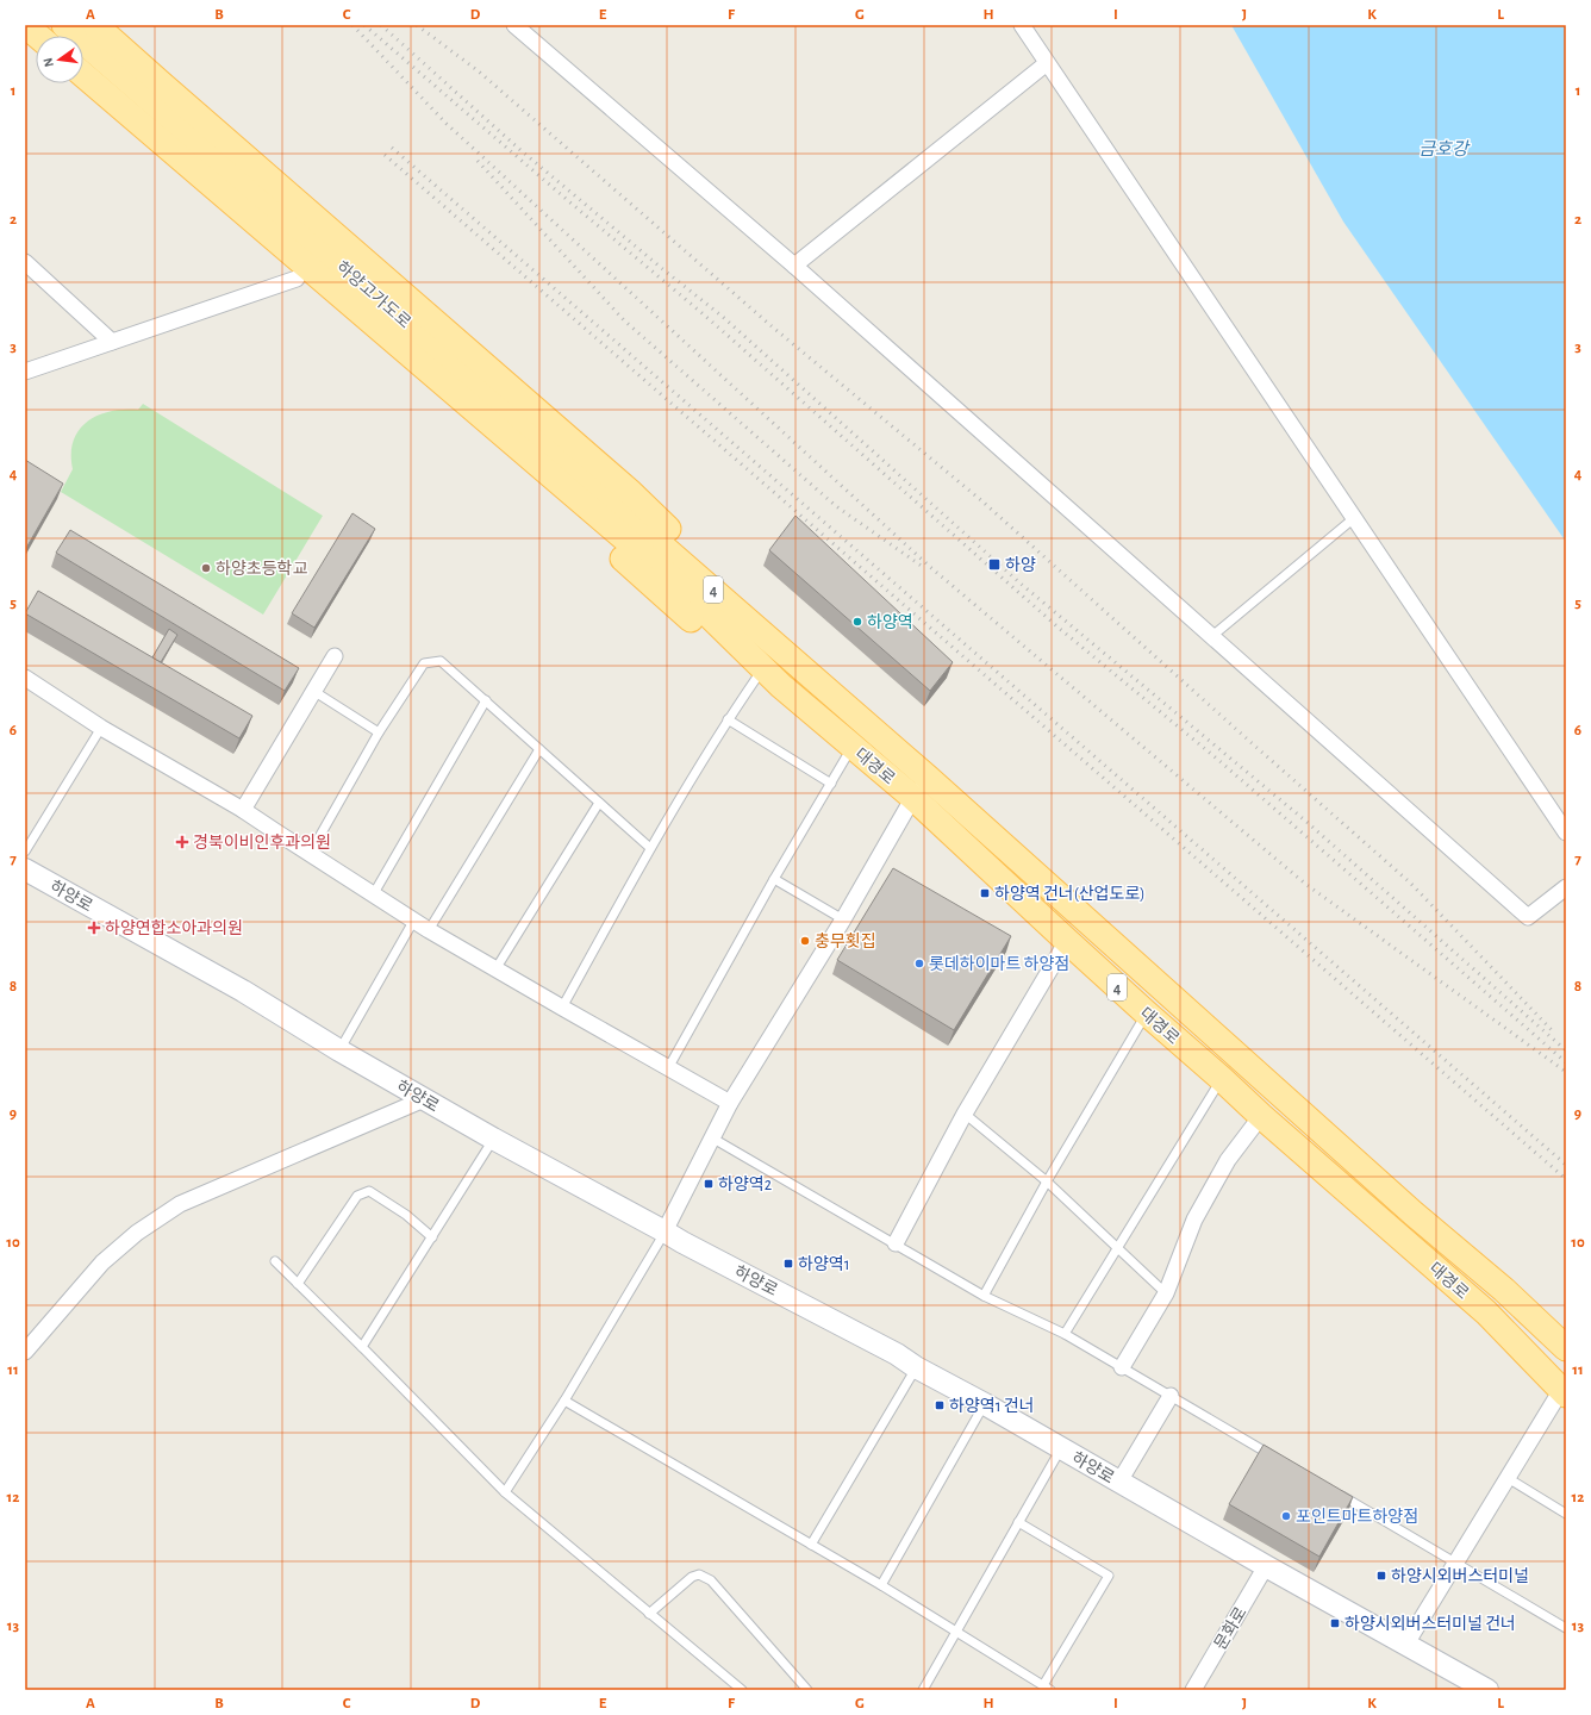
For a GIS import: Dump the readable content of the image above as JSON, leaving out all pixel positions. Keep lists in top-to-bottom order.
{
  "streets": {
    "main road": ["하양고가도로", "4", "대경로"],
    "street": ["하양로", "문화로"]
  },
  "crossings": [
    ["하양고가도로", "대경로"],
    ["하양로", "문화로"]
  ],
  "water": ["금호강"],
  "places": {
    "transit": [
      "하양",
      "하양역 건너(산업도로)",
      "하양역2",
      "하양역1",
      "하양역1 건너",
      "하양시외버스터미널",
      "하양시외버스터미널 건너"
    ],
    "other": [
      "하양초등학교",
      "하양역",
      "충무횟집",
      "롯데하이마트 하양점",
      "포인트마트하양점"
    ],
    "health": ["경북이비인후과의원", "하양연합소아과의원"]
  },
  "north": "left",
  "grid": {
    "columns": [
      "A",
      "B",
      "C",
      "D",
      "E",
      "F",
      "G",
      "H",
      "I",
      "J",
      "K",
      "L"
    ],
    "rows": [
      "1",
      "2",
      "3",
      "4",
      "5",
      "6",
      "7",
      "8",
      "9",
      "10",
      "11",
      "12",
      "13"
    ]
  }
}
